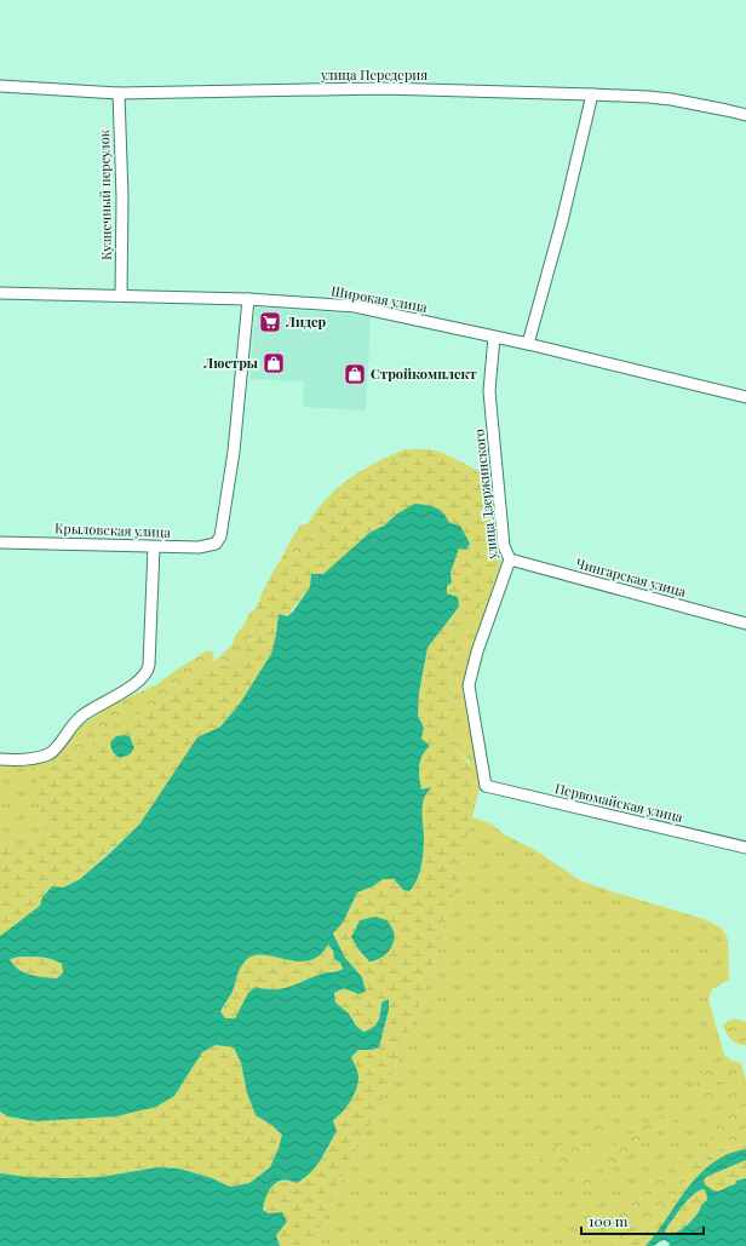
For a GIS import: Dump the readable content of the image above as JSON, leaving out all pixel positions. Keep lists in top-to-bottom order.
{
  "streets": {
    "street": [
      "улица Передерия",
      "Кузнечный переулок",
      "Широкая улица",
      "улица Дзержинского",
      "Крыловская улица",
      "Чингарская улица",
      "Первомайская улица"
    ]
  },
  "crossings": [
    ["улица Передерия", "Кузнечный переулок"],
    ["Кузнечный переулок", "Широкая улица"],
    ["Широкая улица", "улица Дзержинского"],
    ["Широкая улица", "Крыловская улица"],
    ["улица Дзержинского", "Чингарская улица"],
    ["улица Дзержинского", "Первомайская улица"]
  ],
  "places": {
    "supermarket": ["Лидер"],
    "shop": ["Люстры", "Стройкомплект"]
  },
  "scale_bar": "100 m"
}
